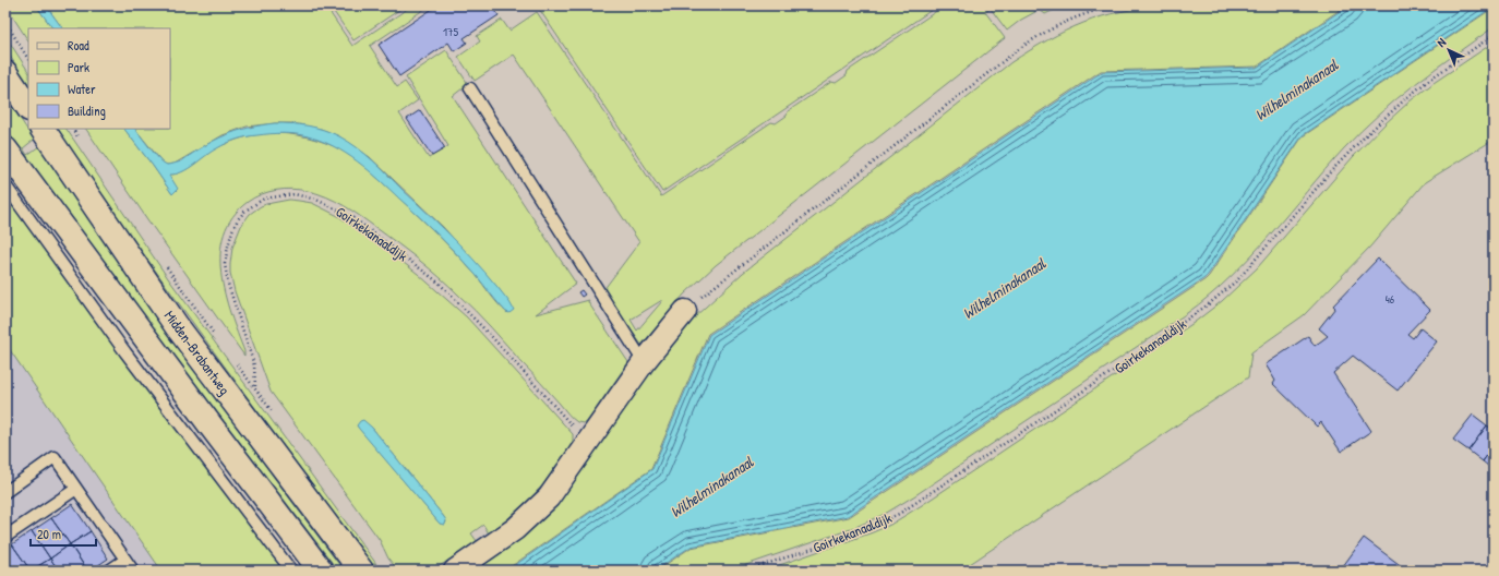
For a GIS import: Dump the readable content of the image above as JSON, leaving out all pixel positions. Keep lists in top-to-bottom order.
{
  "streets": {
    "main road": ["Midden-Brabantweg"],
    "path": ["Goirkekanaaldijk"]
  },
  "crossings": [
    ["Goirkekanaaldijk", "Midden-Brabantweg"]
  ],
  "water": ["Wilhelminakanaal"],
  "house_numbers": ["175", "46"],
  "legend": [
    "Road",
    "Park",
    "Water",
    "Building"
  ],
  "scale_bar": "20 m",
  "north": "top left"
}
